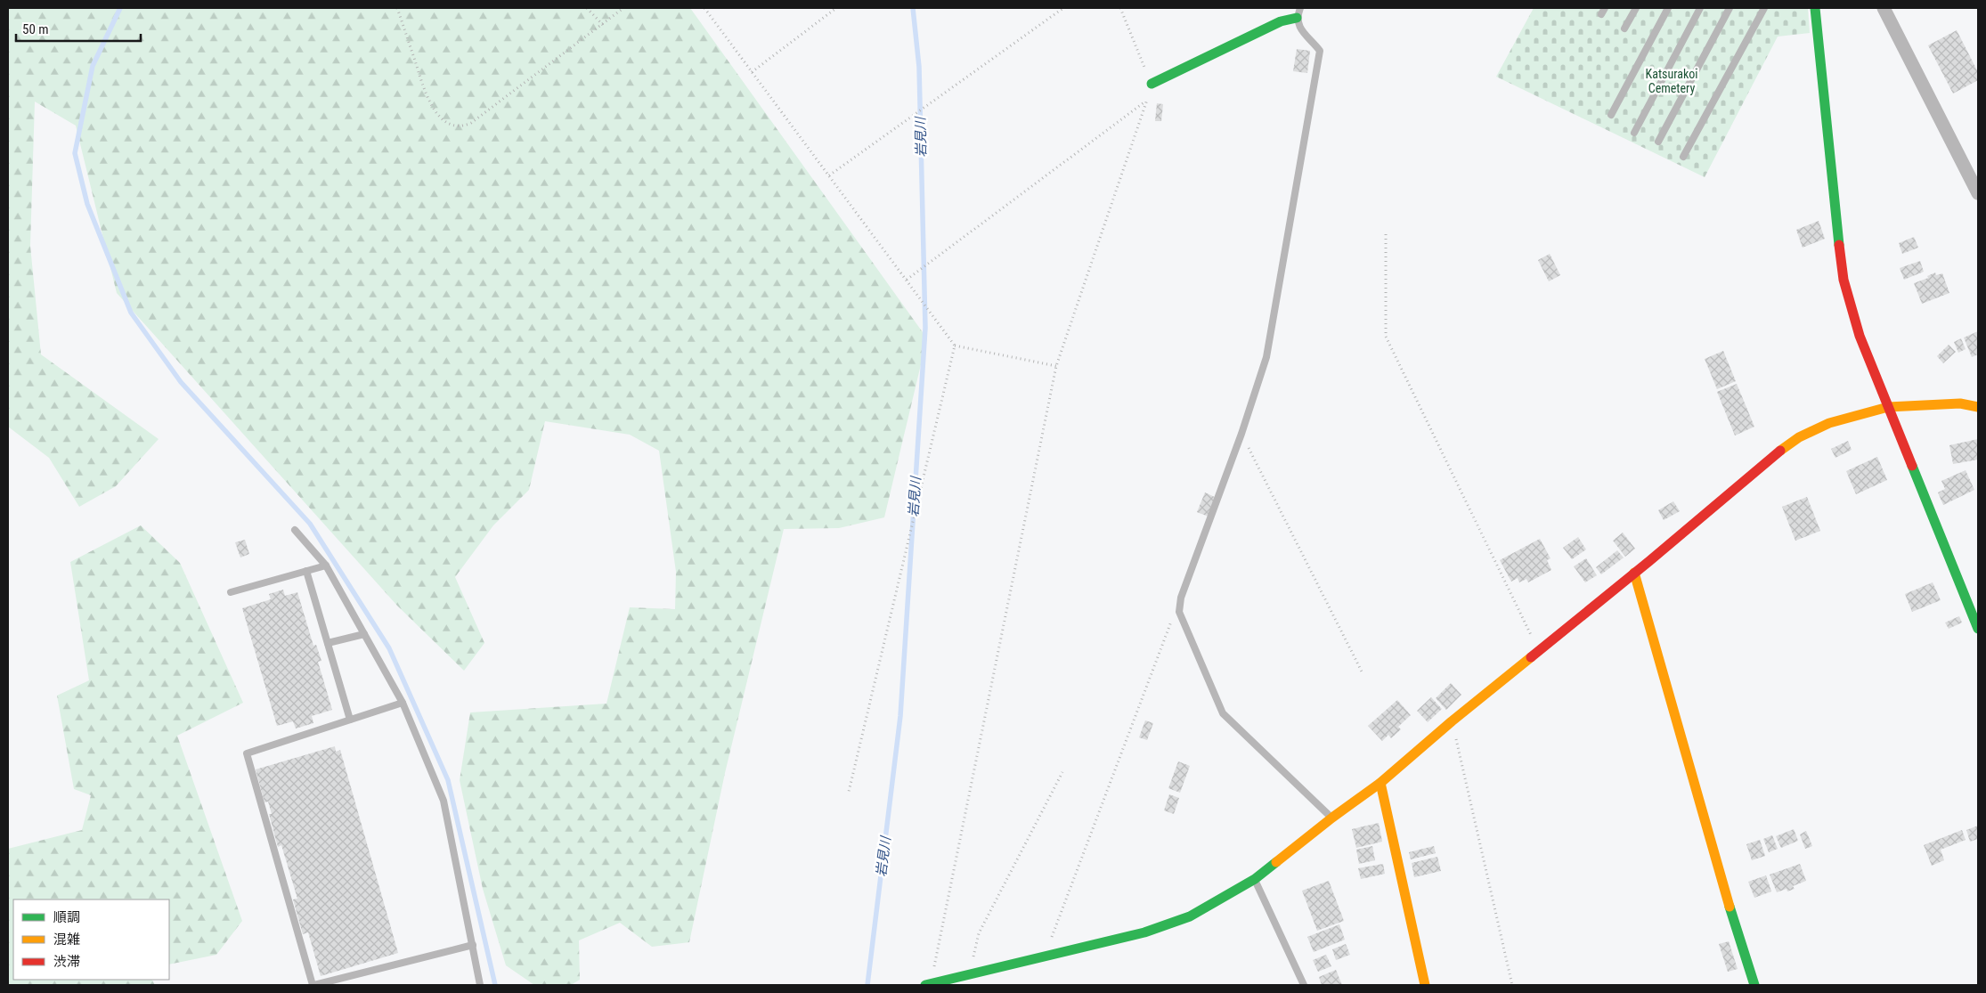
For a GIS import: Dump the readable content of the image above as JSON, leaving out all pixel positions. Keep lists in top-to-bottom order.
{
  "water": ["岩見川"],
  "parks": ["Katsurakoi Cemetery"],
  "legend": ["順調", "混雑", "渋滞"],
  "scale_bar": "50 m"
}
